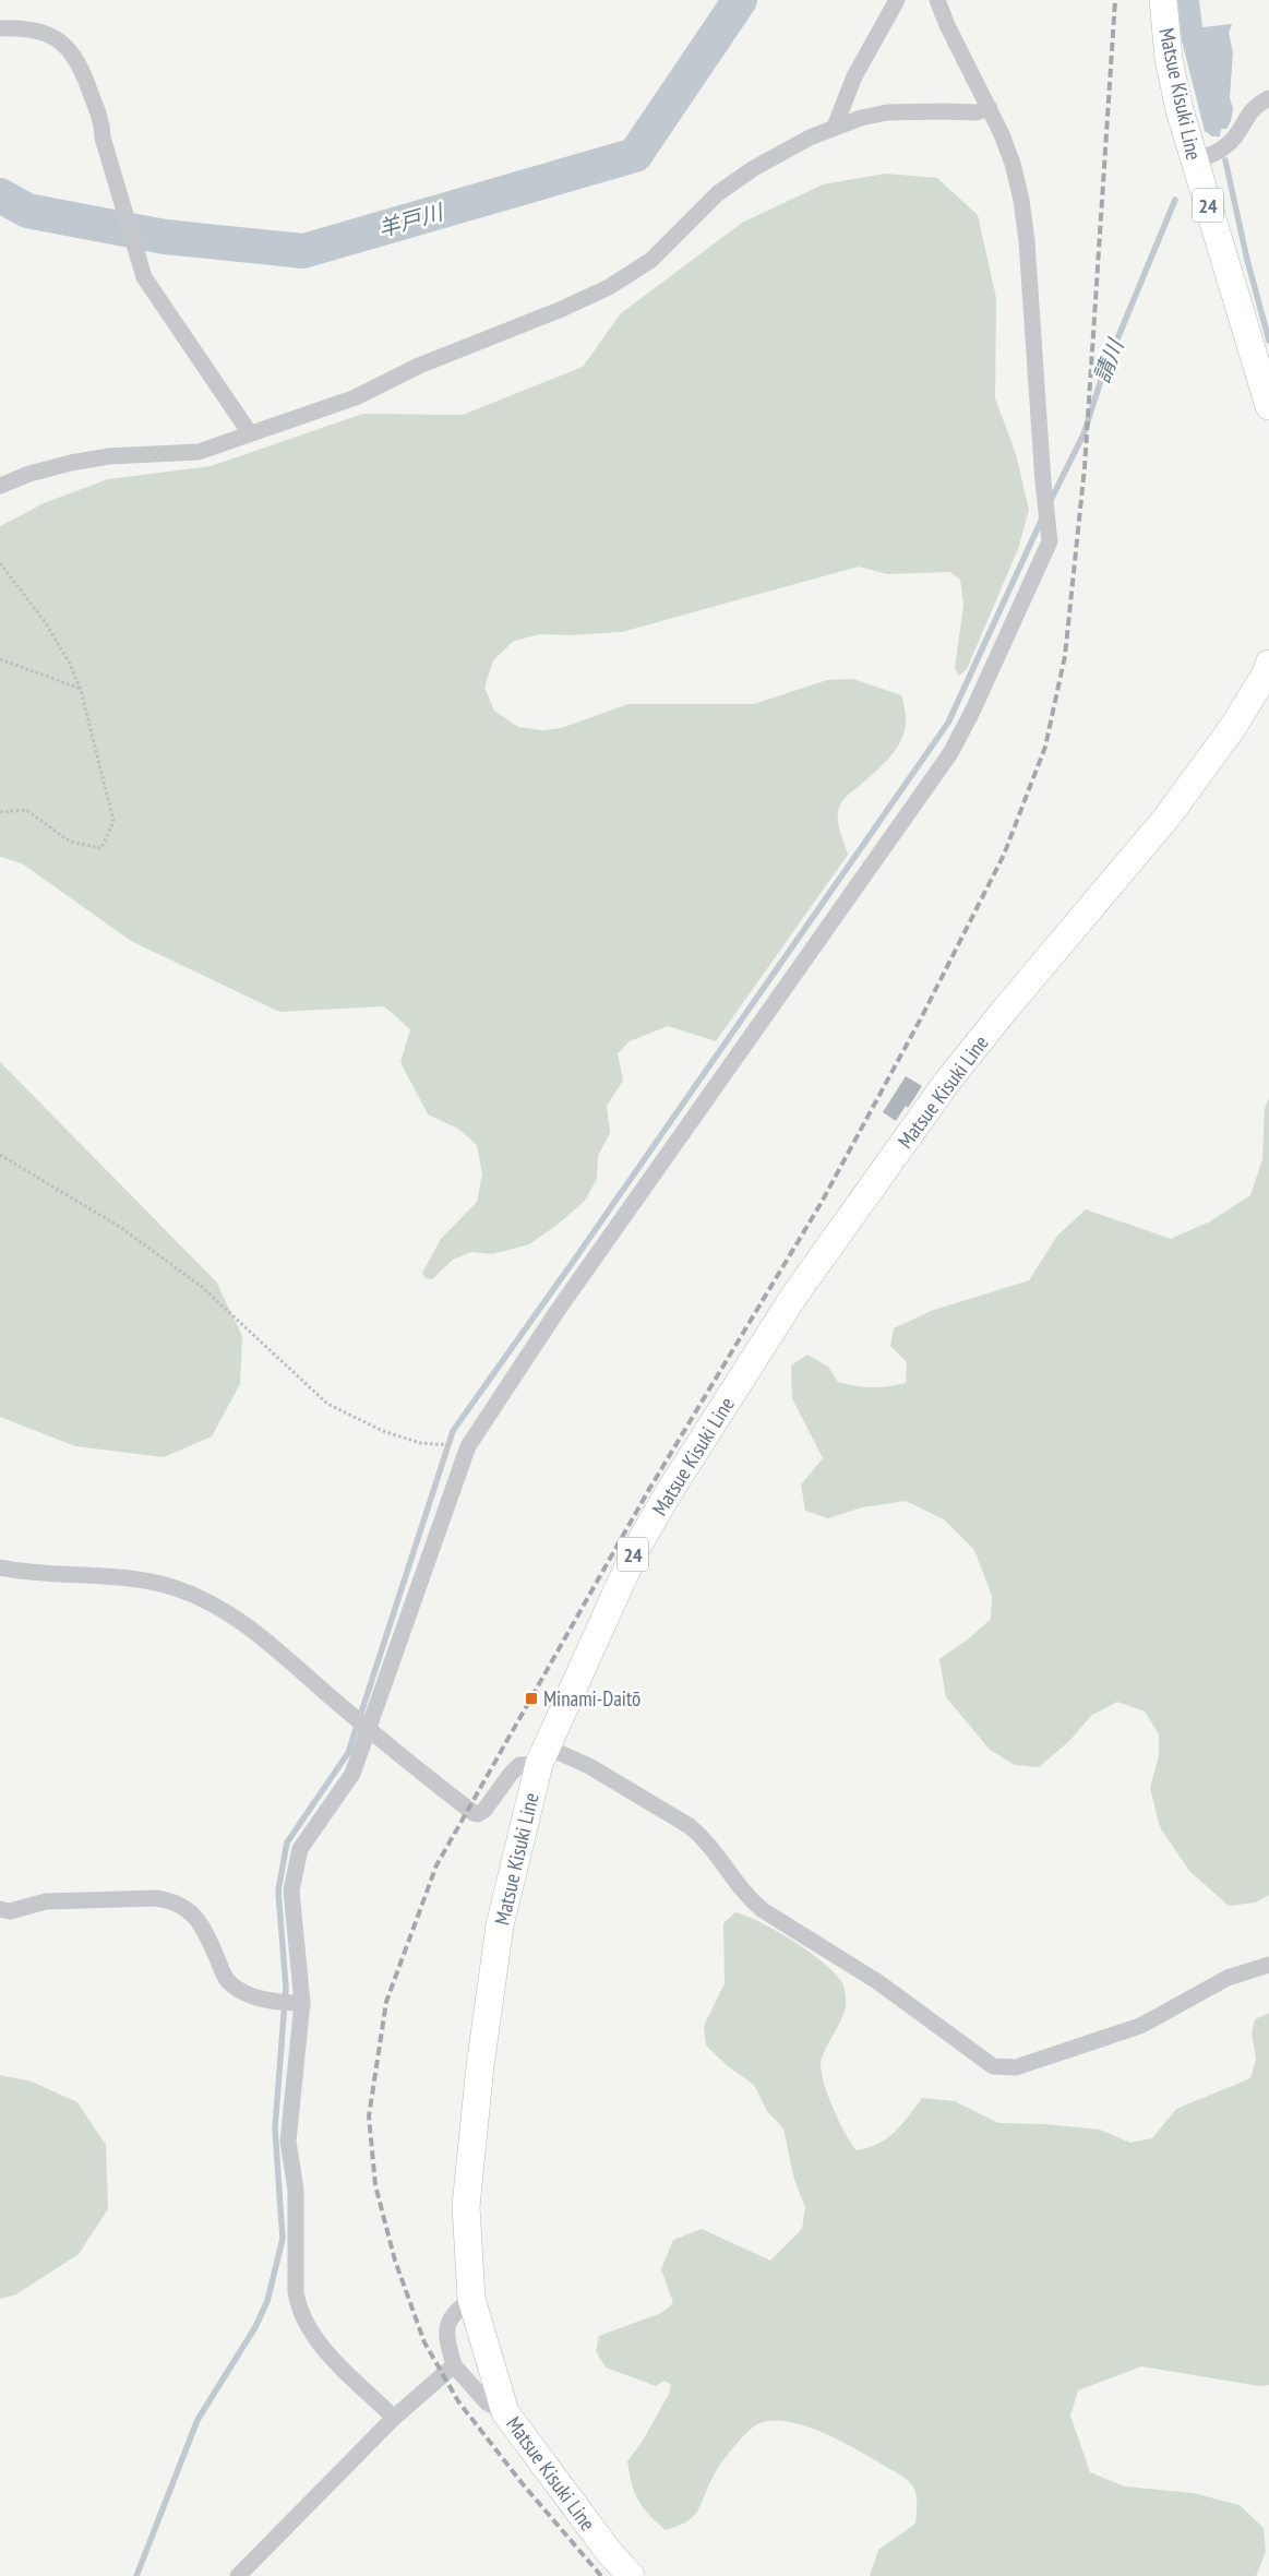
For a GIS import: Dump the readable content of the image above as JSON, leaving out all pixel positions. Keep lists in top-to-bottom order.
{
  "streets": {
    "main road": ["Matsue Kisuki Line", "24"]
  },
  "water": ["羊戸川", "請川"],
  "places": {
    "transit": ["Minami-Daitō"]
  }
}
